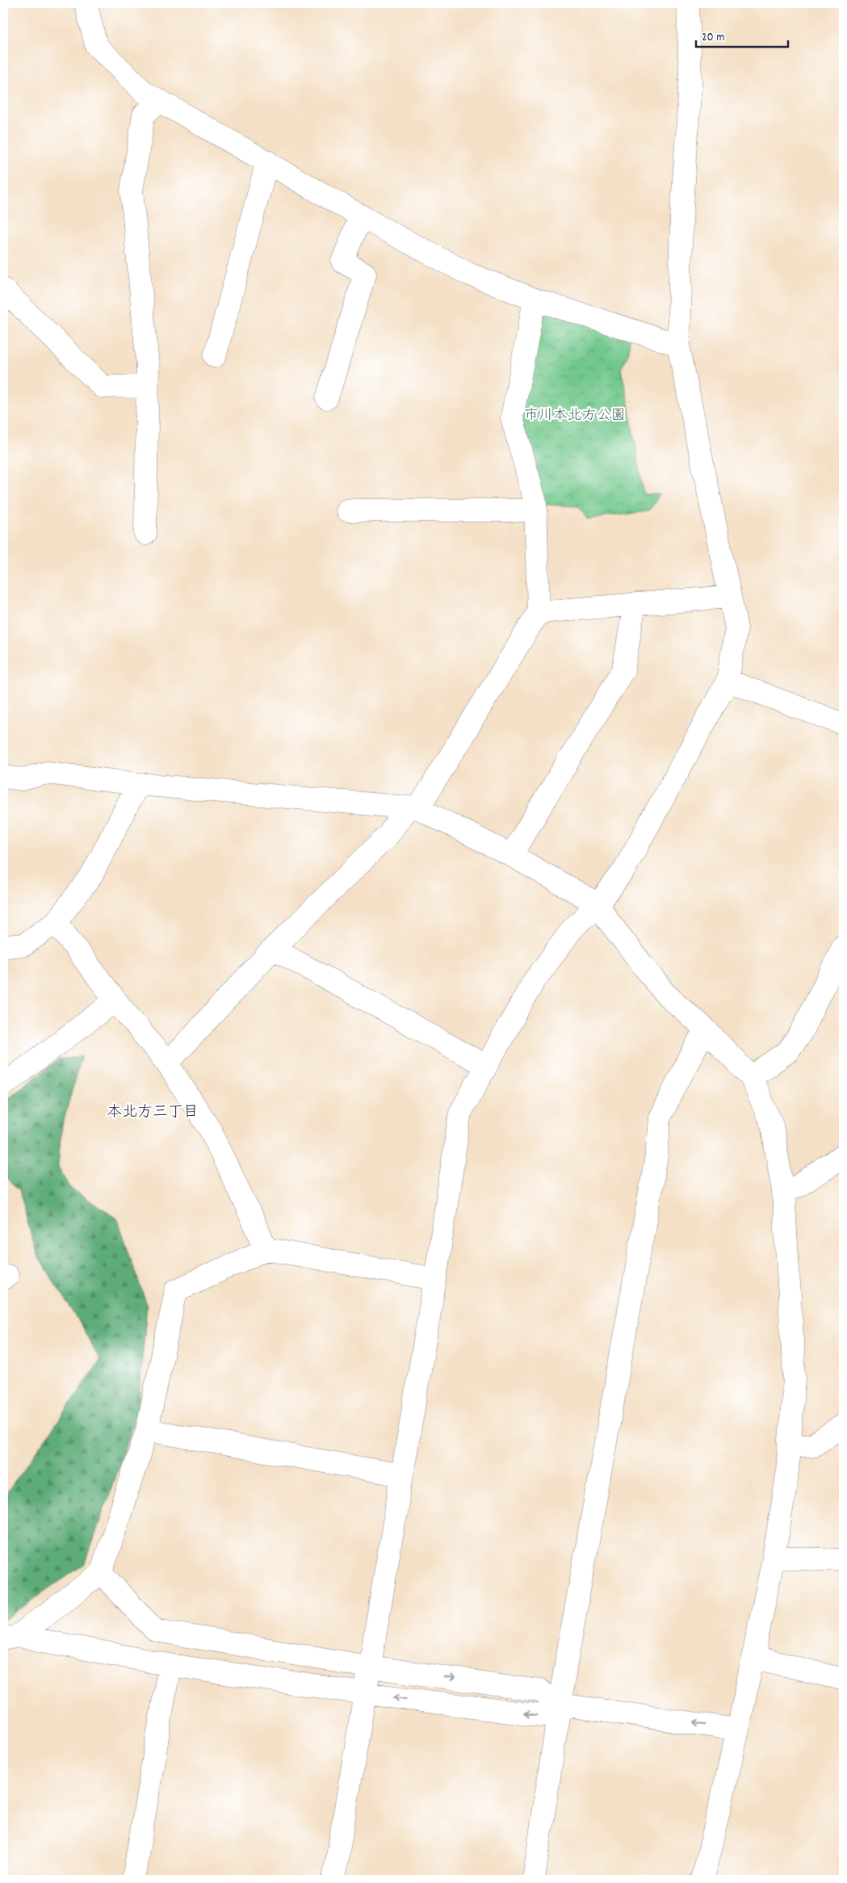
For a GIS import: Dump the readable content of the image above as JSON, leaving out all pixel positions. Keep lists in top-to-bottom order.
{
  "districts": ["本北方三丁目"],
  "parks": ["市川本北方公園"],
  "scale_bar": "20 m"
}
